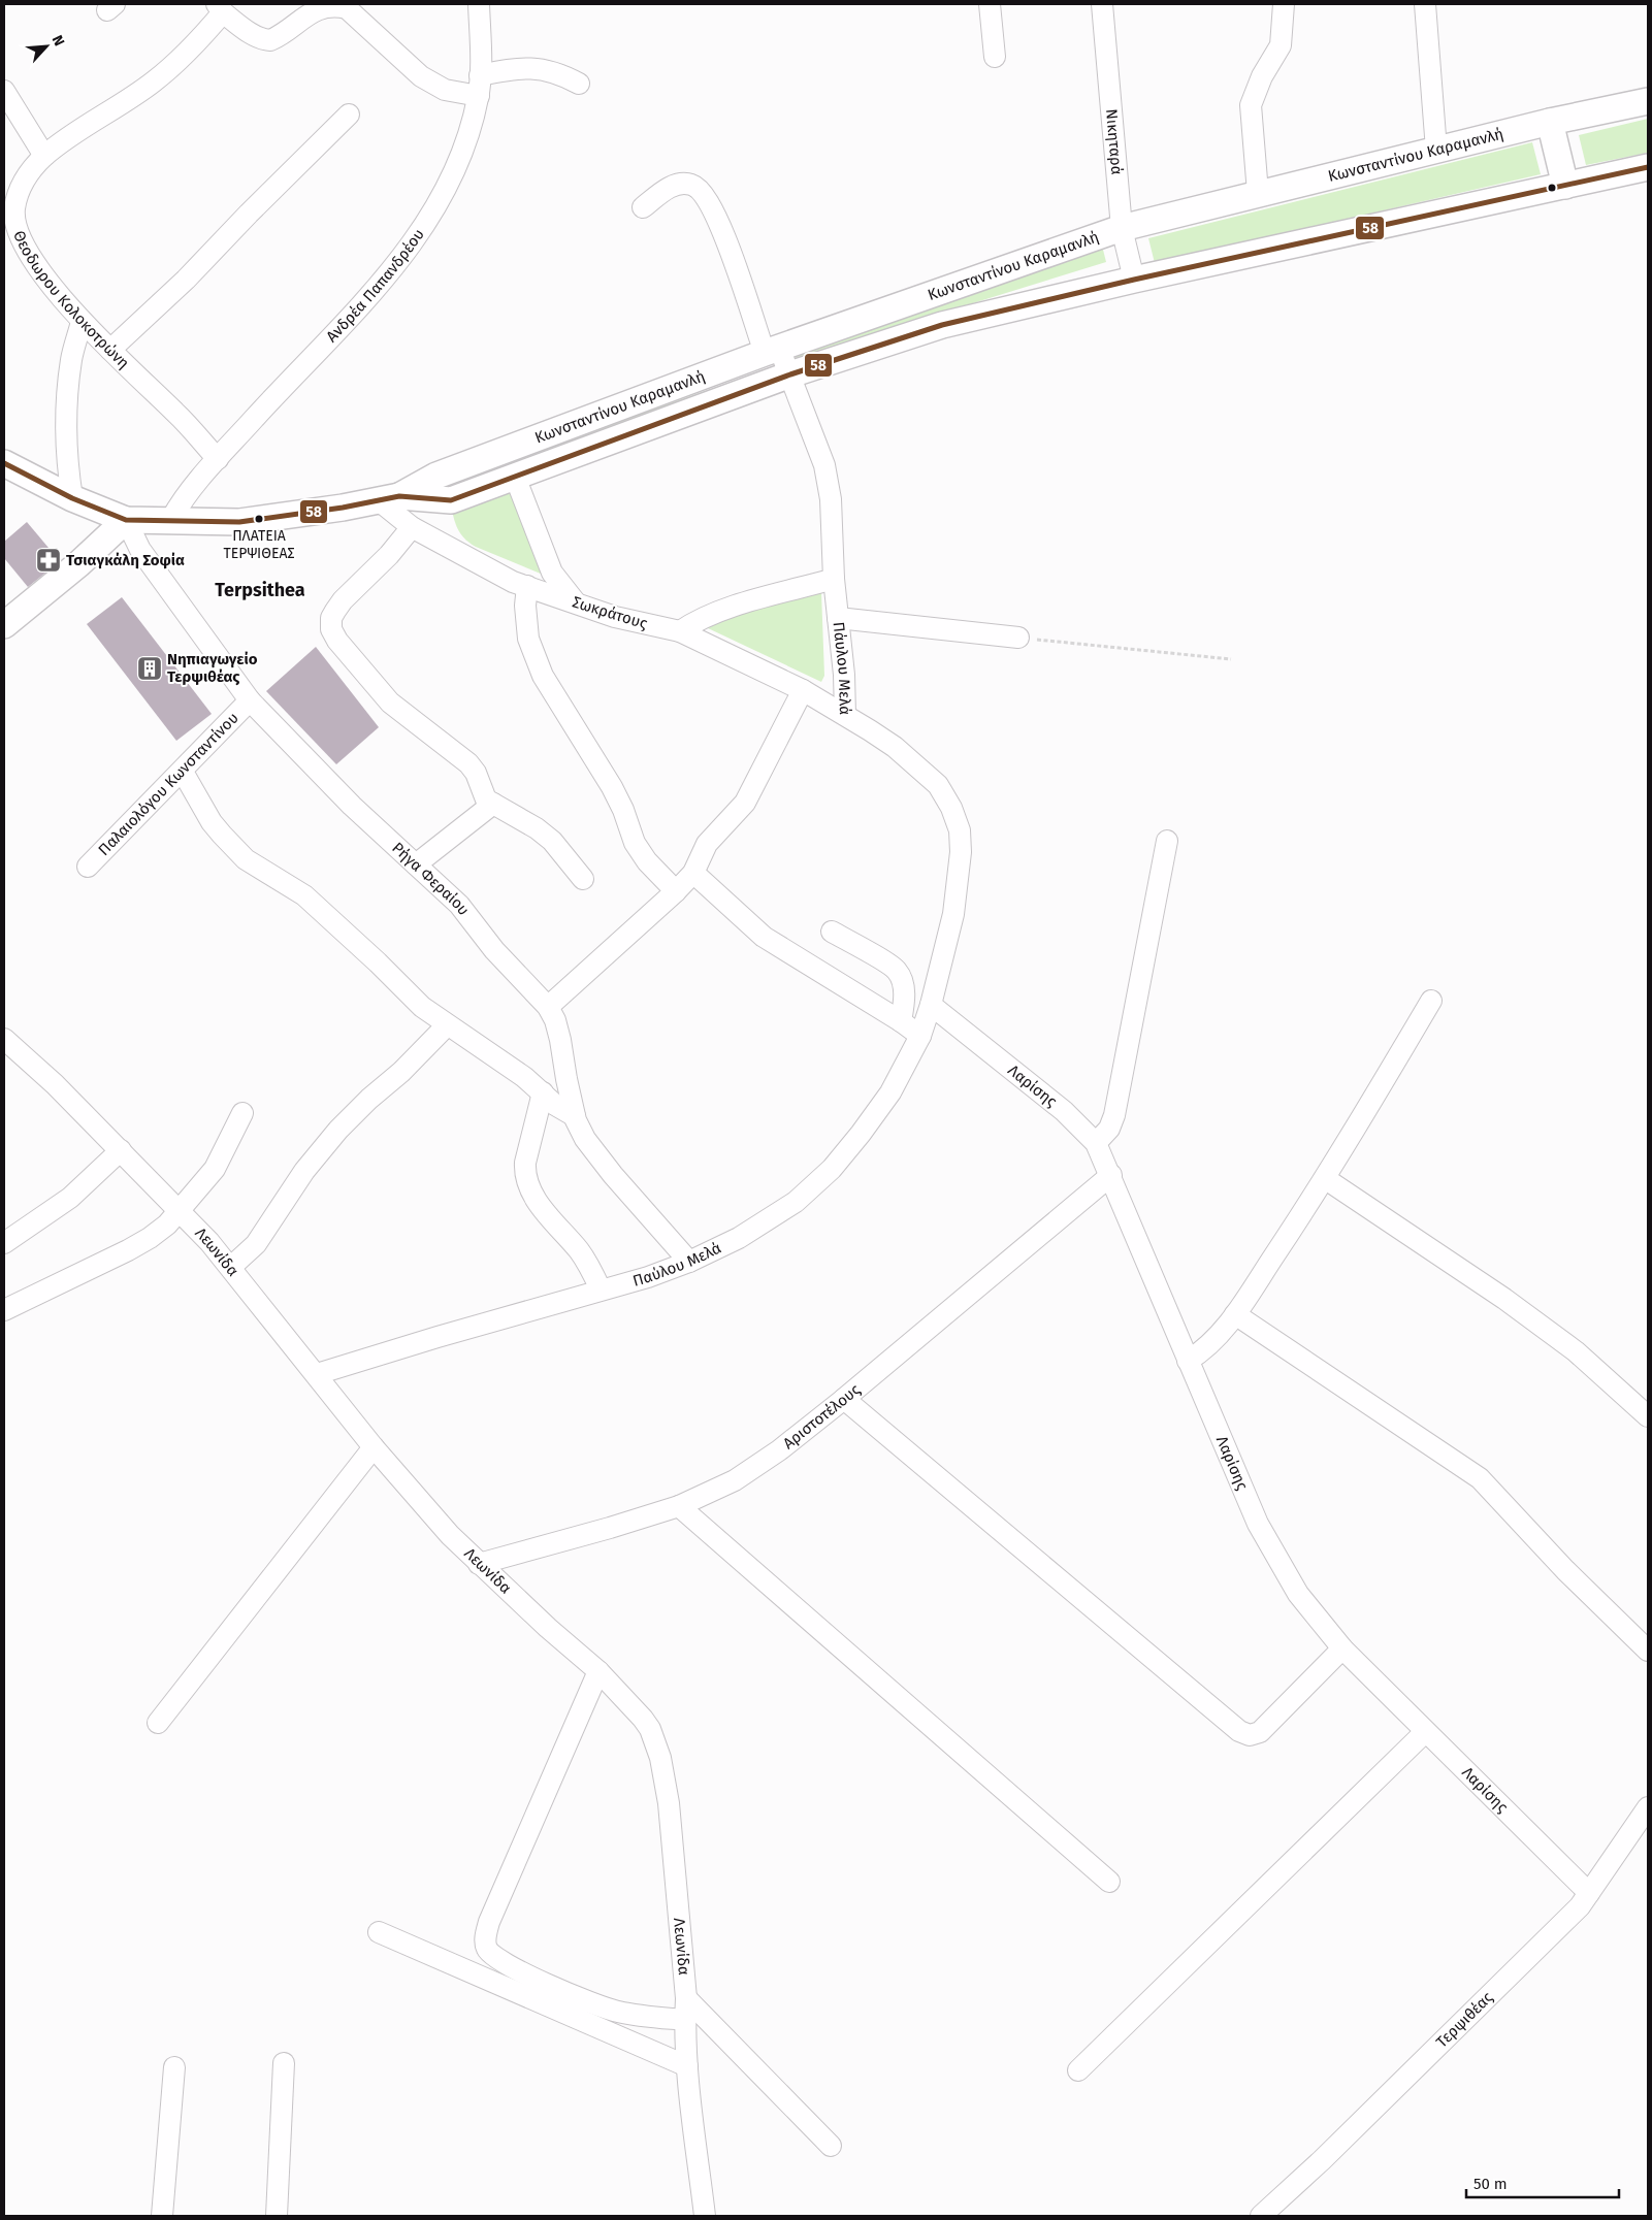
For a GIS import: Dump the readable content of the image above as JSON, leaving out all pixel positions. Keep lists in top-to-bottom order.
{
  "streets": {
    "street": [
      "Νικηταρά",
      "Κωνσταντίνου Καραμανλή",
      "Ανδρέα Παπανδρέου",
      "Θεοδωρου Κολοκοτρώνη",
      "Σωκράτους",
      "Πάυλου Μελά",
      "Παλαιολόγου Κωνσταντίνου",
      "Ρήγα Φεραίου",
      "Λαρίσης",
      "Λεωνίδα",
      "Παύλου Μελά",
      "Αριστοτέλους",
      "Τερψιθέας"
    ]
  },
  "crossings": [
    ["Νικηταρά", "Κωνσταντίνου Καραμανλή"],
    ["Κωνσταντίνου Καραμανλή", "Ανδρέα Παπανδρέου"],
    ["Κωνσταντίνου Καραμανλή", "Σωκράτους"],
    ["Κωνσταντίνου Καραμανλή", "Πάυλου Μελά"],
    ["Κωνσταντίνου Καραμανλή", "Ρήγα Φεραίου"],
    ["Ανδρέα Παπανδρέου", "Θεοδωρου Κολοκοτρώνη"],
    ["Σωκράτους", "Πάυλου Μελά"],
    ["Πάυλου Μελά", "Λαρίσης"],
    ["Πάυλου Μελά", "Παύλου Μελά"],
    ["Παλαιολόγου Κωνσταντίνου", "Ρήγα Φεραίου"],
    ["Ρήγα Φεραίου", "Παύλου Μελά"],
    ["Λαρίσης", "Παύλου Μελά"],
    ["Λαρίσης", "Αριστοτέλους"],
    ["Λαρίσης", "Τερψιθέας"],
    ["Λεωνίδα", "Παύλου Μελά"],
    ["Λεωνίδα", "Αριστοτέλους"]
  ],
  "districts": ["Terpsithea"],
  "places": {
    "other": ["ΠΛΑΤΕΙΑ ΤΕΡΨΙΘΕΑΣ"],
    "pharmacy": ["Τσιαγκάλη Σοφία"],
    "building": ["Νηπιαγωγείο Τερψιθέας"]
  },
  "lines": ["transit line 58"],
  "scale_bar": "50 m",
  "north": "top right"
}
